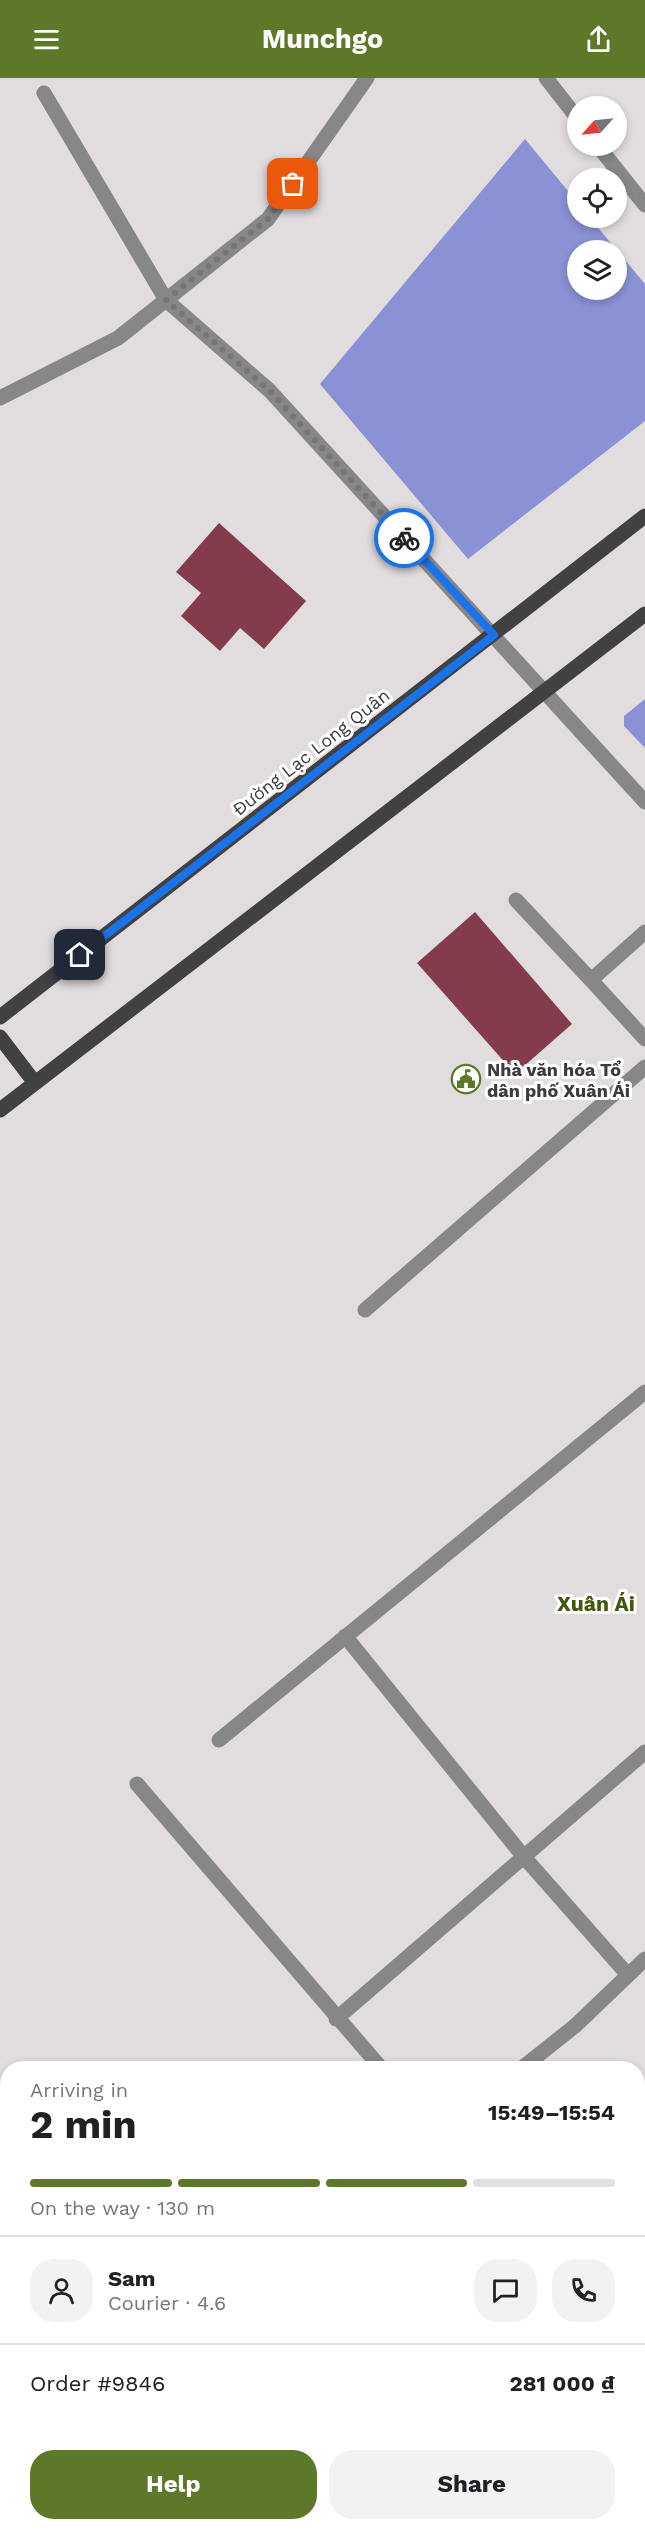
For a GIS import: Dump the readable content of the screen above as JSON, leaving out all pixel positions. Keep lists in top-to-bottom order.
{
  "streets": {
    "main road": ["Đường Lạc Long Quân"]
  },
  "districts": ["Xuân Ái"],
  "places": {
    "public building": ["Nhà văn hóa Tổ dân phố Xuân Ái"]
  },
  "north": "bottom left",
  "page": {
    "header": "Munchgo",
    "heading": ["2 min", "Arriving in", "15:49–15:54"],
    "panel": [
      "Sam",
      "Courier · 4.6",
      "Order #9846",
      "281 000 ₫"
    ],
    "bar": "On the way · 130 m",
    "buttons": ["Help", "Share"]
  }
}
